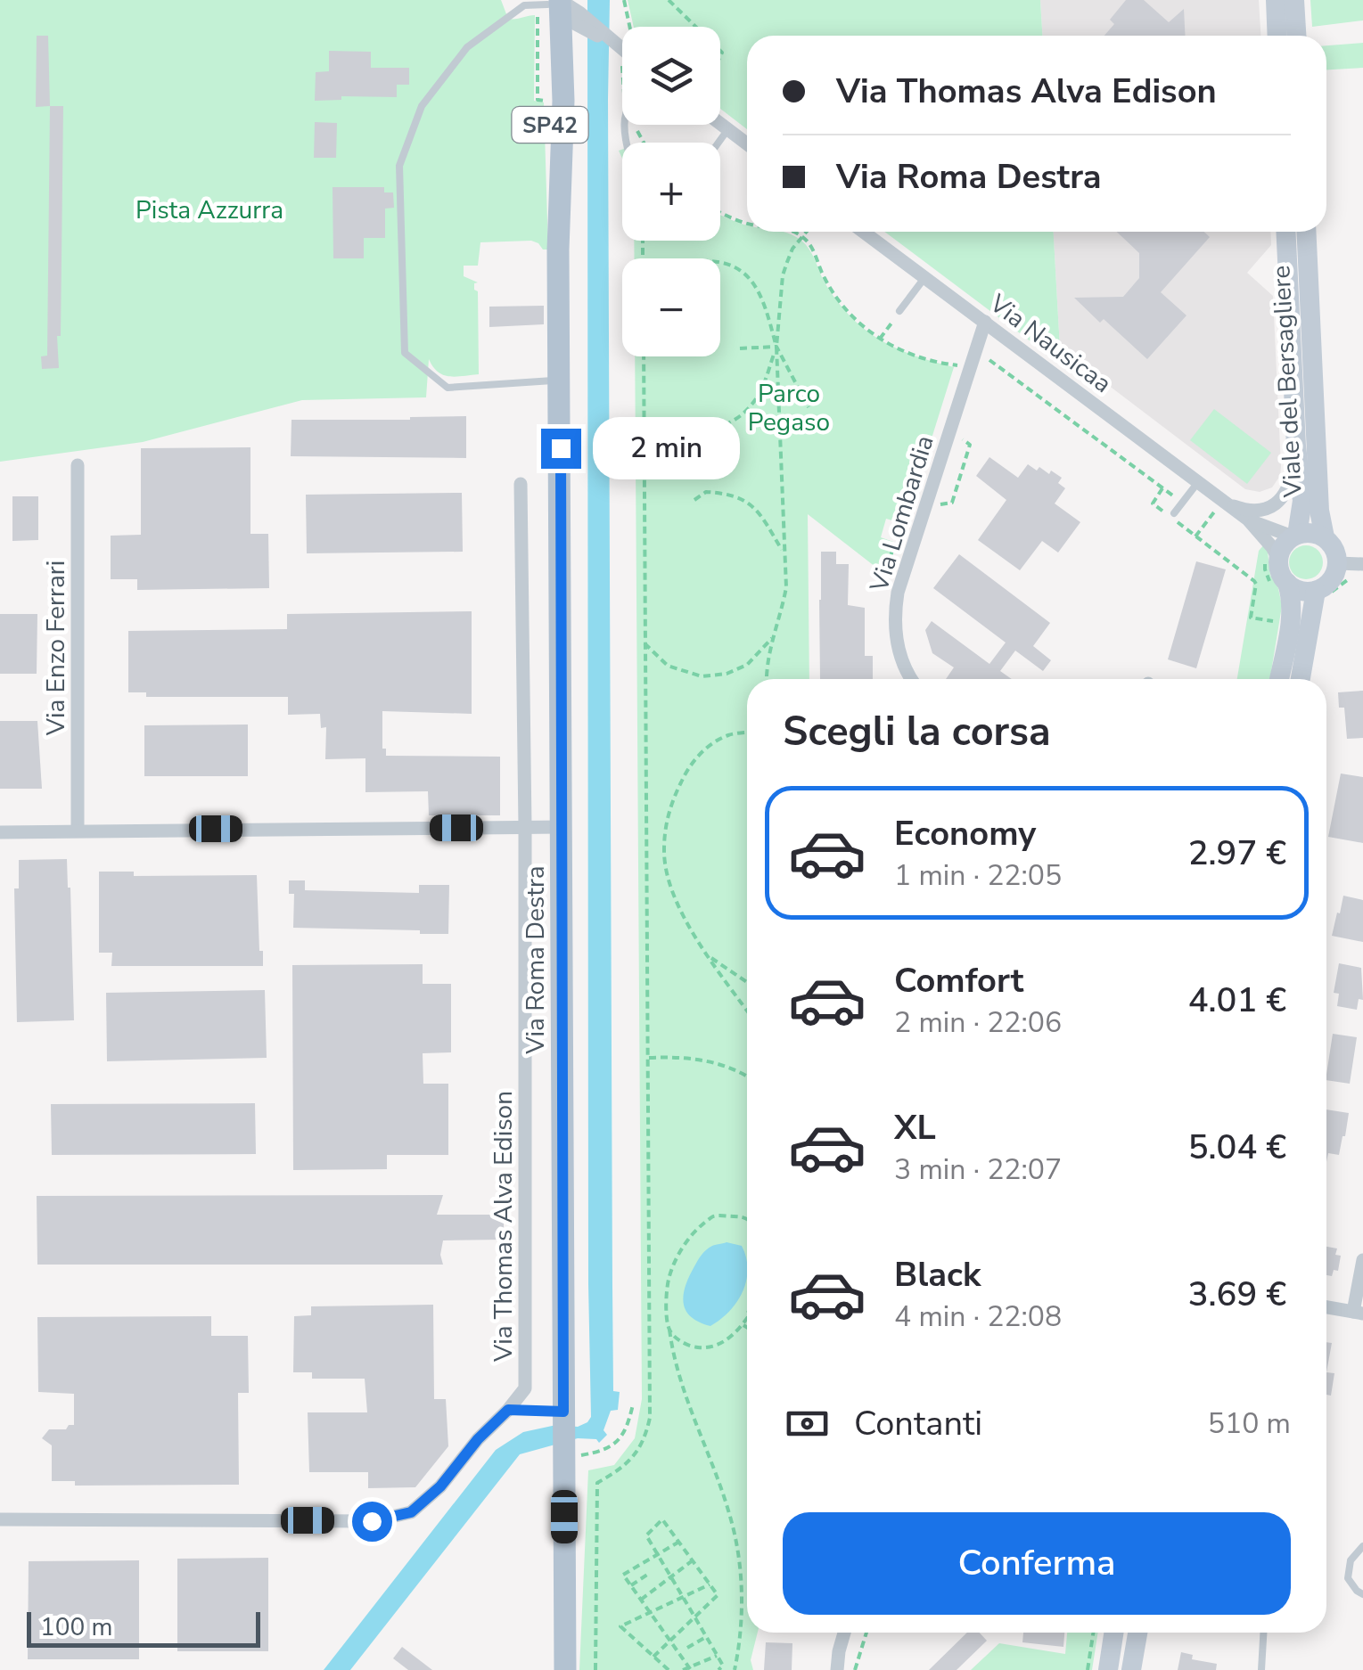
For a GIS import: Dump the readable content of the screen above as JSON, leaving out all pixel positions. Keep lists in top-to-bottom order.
{
  "streets": {
    "main road": ["SP42", "Via Roma Destra"],
    "street": [
      "Via Nausicaa",
      "Viale del Bersagliere",
      "Via Lombardia",
      "Via Enzo Ferrari",
      "Via Thomas Alva Edison"
    ]
  },
  "crossings": [
    ["Via Nausicaa", "Viale del Bersagliere"],
    ["Via Nausicaa", "Via Lombardia"]
  ],
  "parks": ["Pista Azzurra", "Parco Pegaso"],
  "scale_bar": "100 m",
  "page": {
    "map_buttons": ["+", "−"],
    "banner": ["Via Thomas Alva Edison", "Via Roma Destra"],
    "bubble": "2 min",
    "heading": "Scegli la corsa",
    "list": [
      {
        "name": "Economy",
        "note": "1 min · 22:05",
        "value": "2.97 €"
      },
      {
        "name": "Comfort",
        "note": "2 min · 22:06",
        "value": "4.01 €"
      },
      {
        "name": "XL",
        "note": "3 min · 22:07",
        "value": "5.04 €"
      },
      {
        "name": "Black",
        "note": "4 min · 22:08",
        "value": "3.69 €"
      }
    ],
    "pay": ["Contanti", "510 m"],
    "buttons": "Conferma",
    "scale": "100 m"
  }
}
